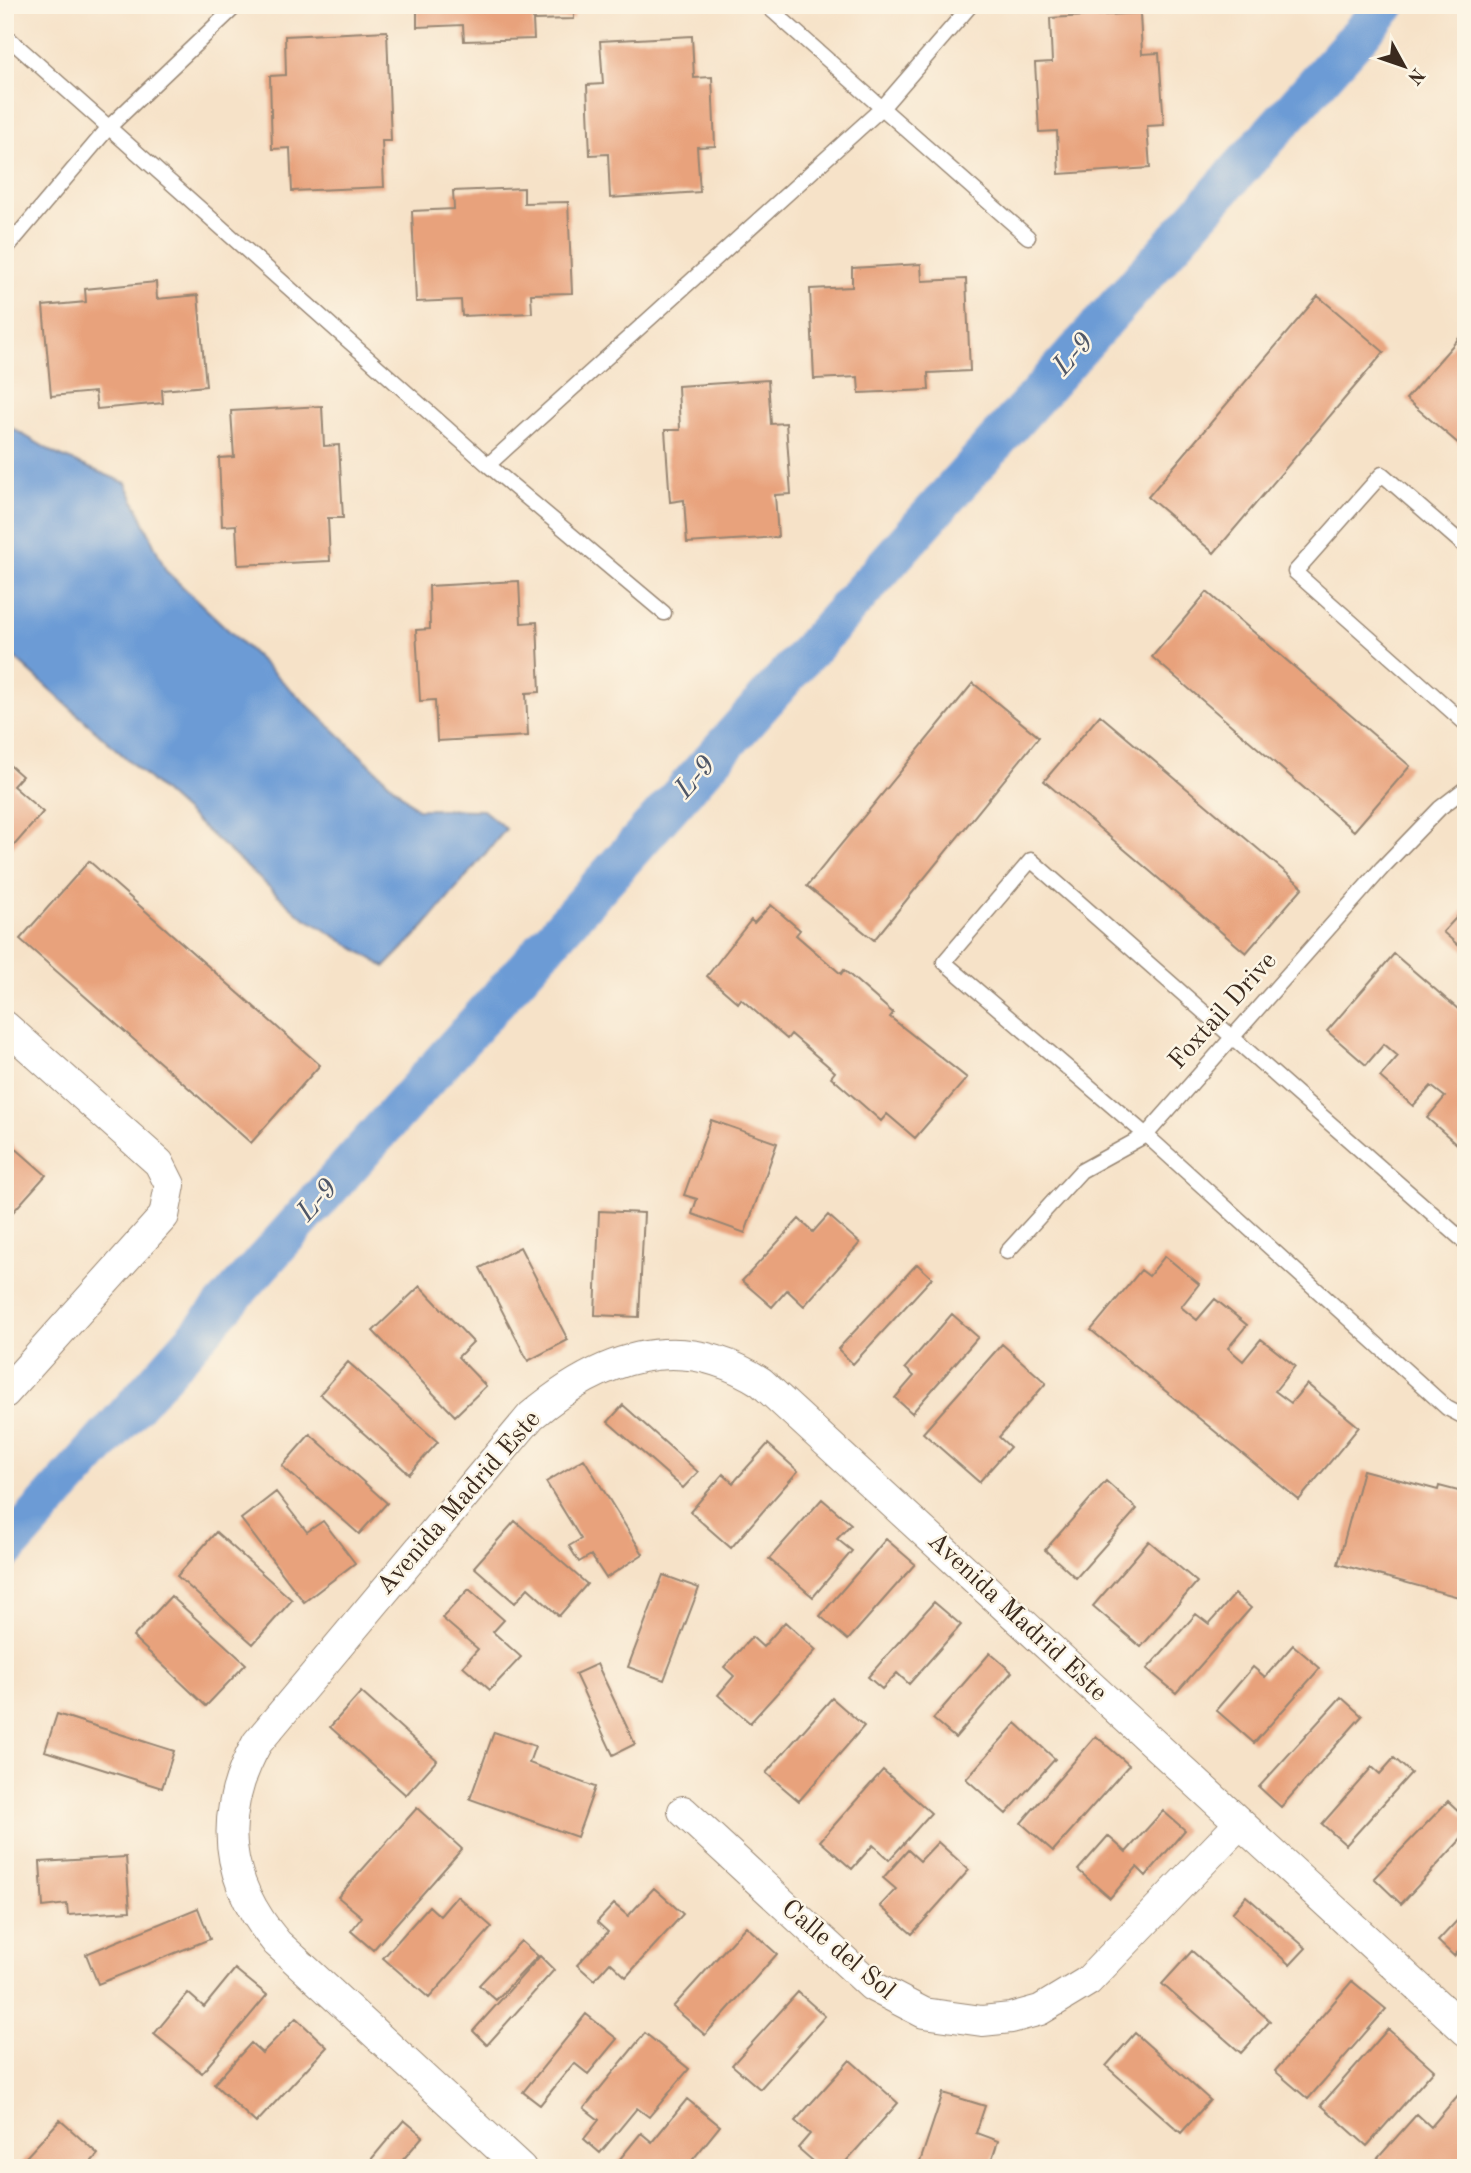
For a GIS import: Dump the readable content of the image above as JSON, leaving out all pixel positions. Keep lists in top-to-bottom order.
{
  "streets": {
    "street": ["Avenida Madrid Este", "Calle del Sol"],
    "lane": ["Foxtail Drive"]
  },
  "crossings": [
    ["Avenida Madrid Este", "Calle del Sol"]
  ],
  "water": ["L-9"],
  "north": "bottom right"
}
